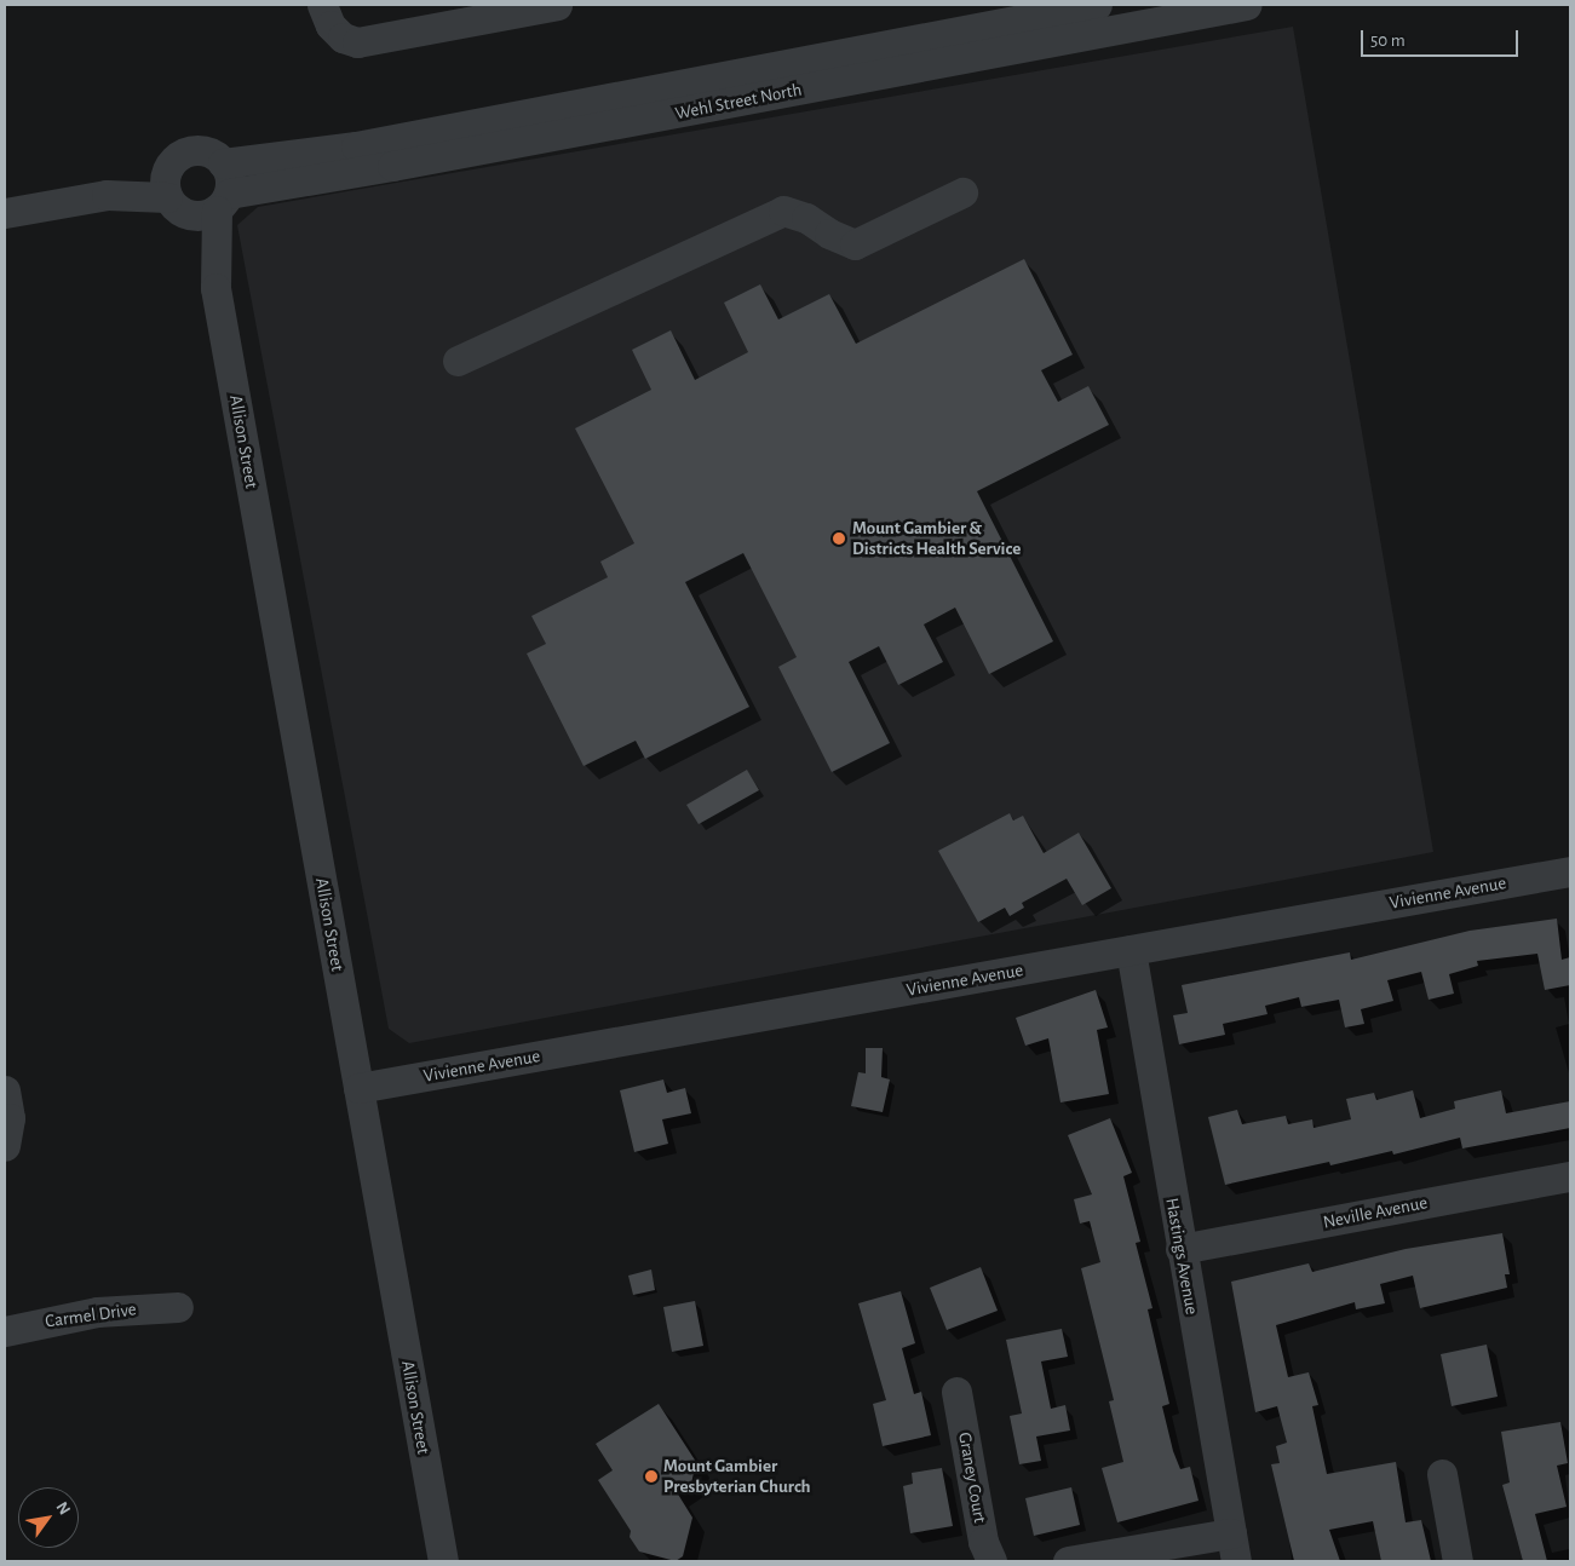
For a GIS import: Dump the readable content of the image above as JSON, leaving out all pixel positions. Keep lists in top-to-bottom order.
{
  "streets": {
    "street": [
      "Wehl Street North",
      "Allison Street",
      "Vivienne Avenue",
      "Neville Avenue",
      "Hastings Avenue",
      "Carmel Drive",
      "Graney Court"
    ]
  },
  "crossings": [
    ["Wehl Street North", "Allison Street"],
    ["Allison Street", "Vivienne Avenue"],
    ["Vivienne Avenue", "Hastings Avenue"],
    ["Neville Avenue", "Hastings Avenue"]
  ],
  "places": ["Mount Gambier & Districts Health Service", "Mount Gambier Presbyterian Church"],
  "scale_bar": "50 m",
  "north": "top right"
}
